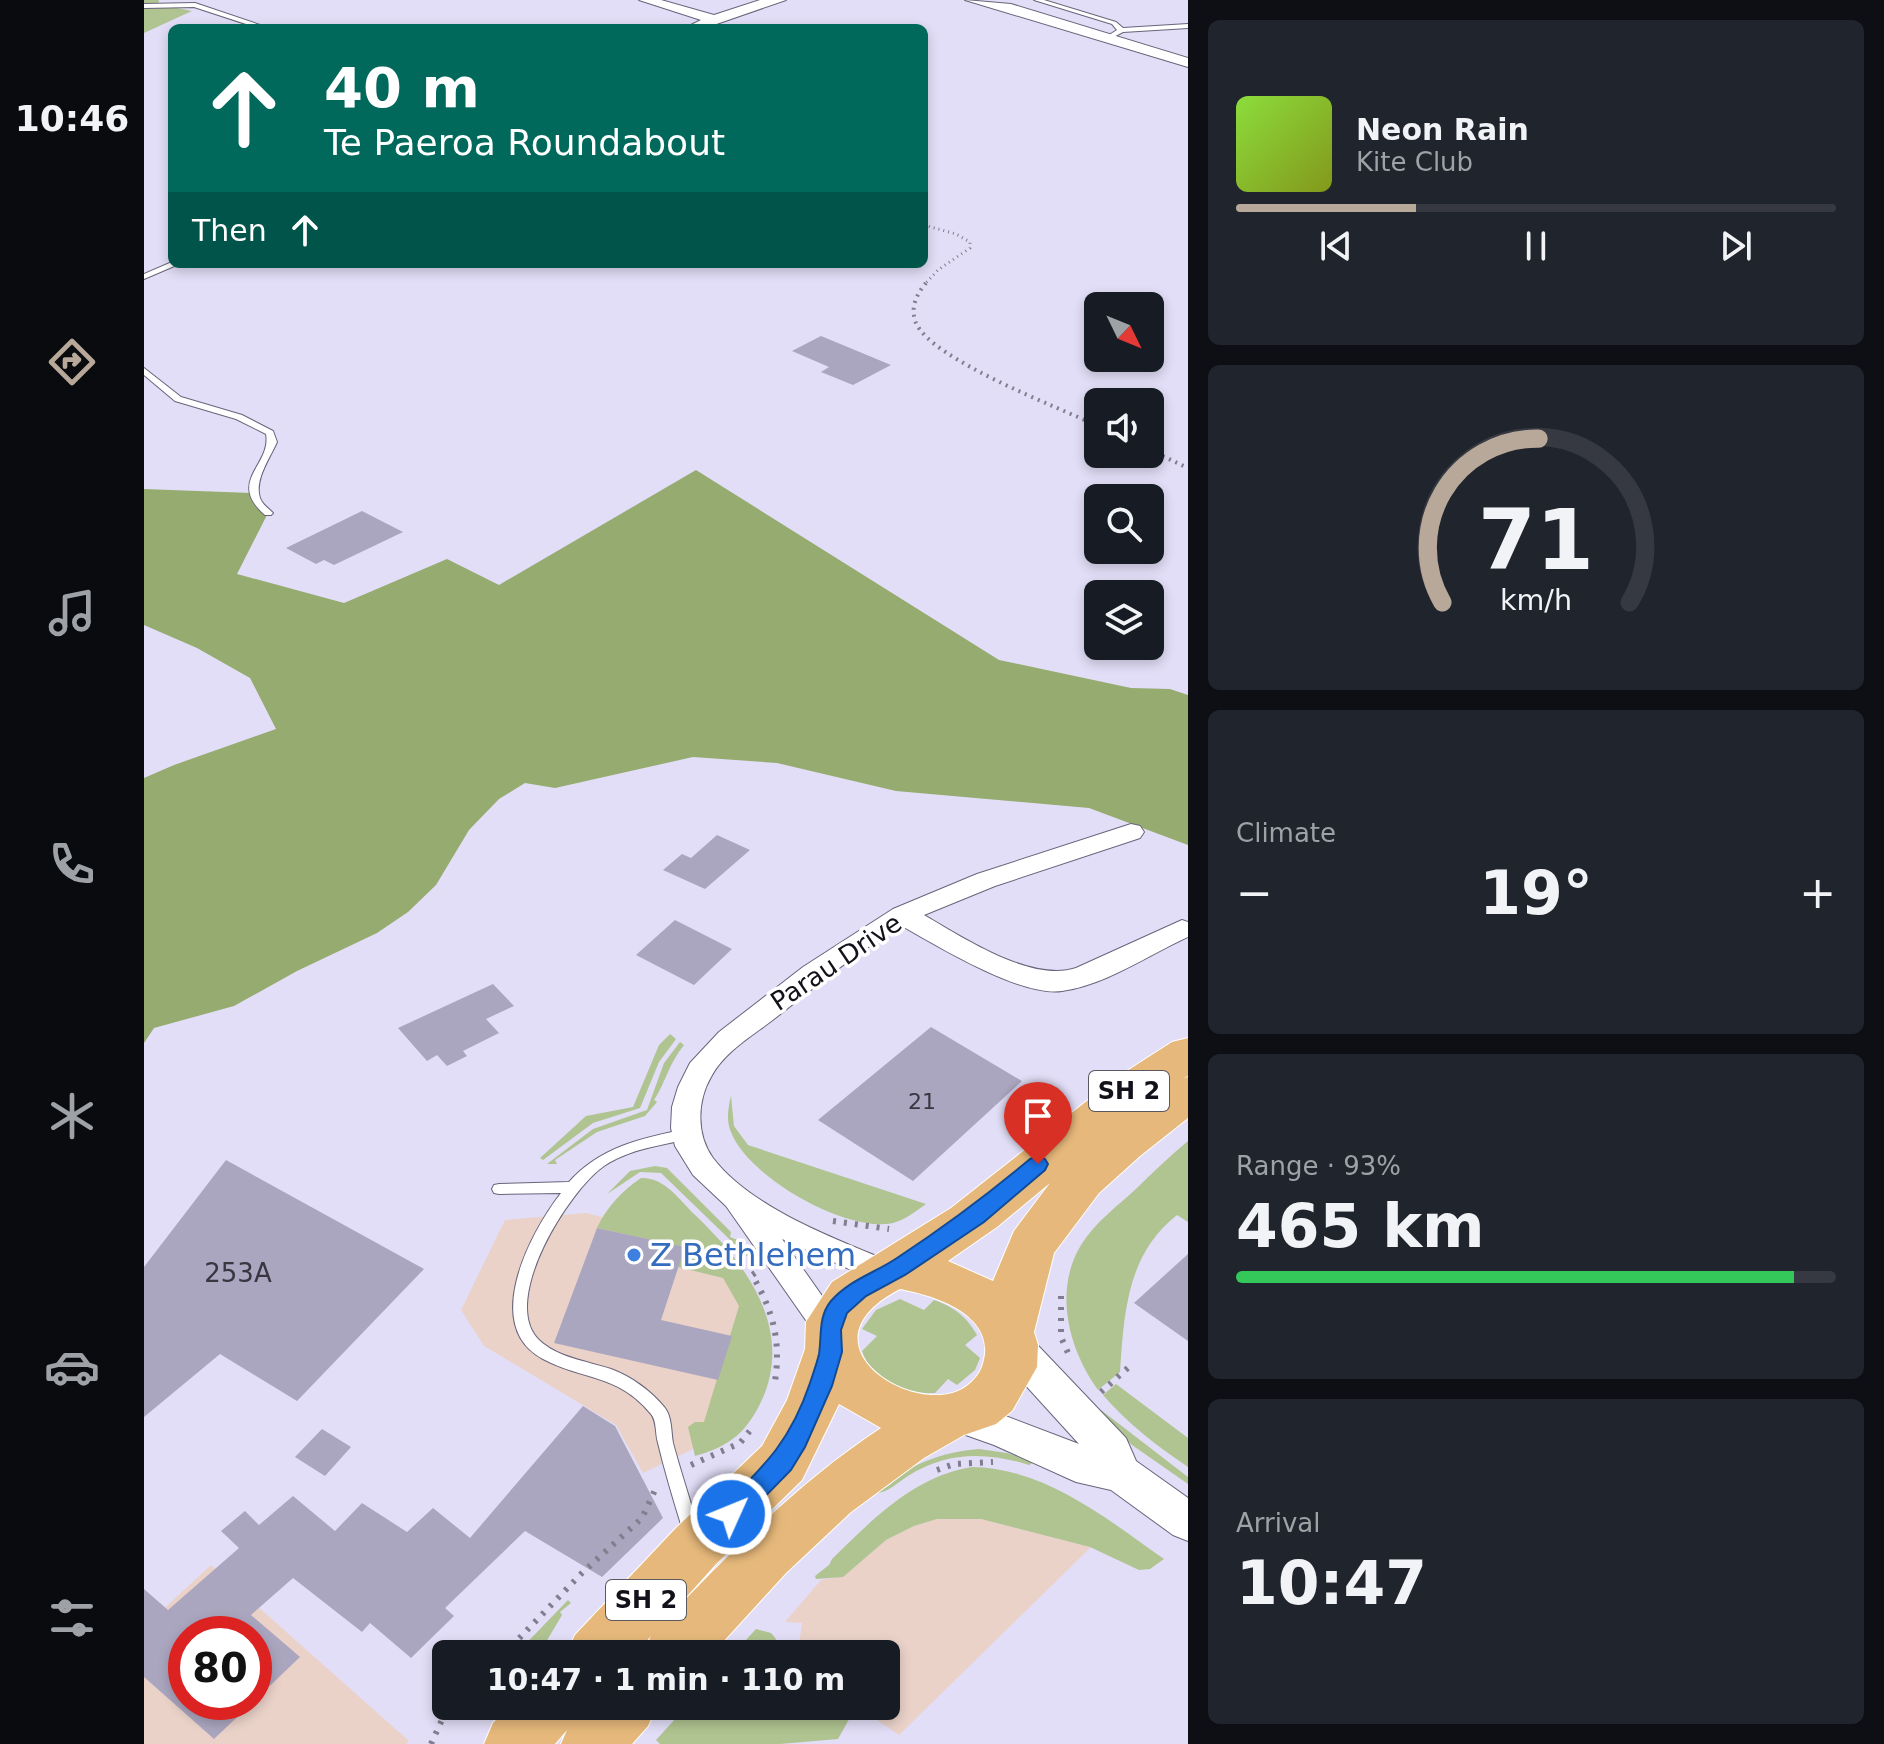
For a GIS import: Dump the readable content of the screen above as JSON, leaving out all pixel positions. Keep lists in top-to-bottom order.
{
  "streets": {
    "highway": ["SH 2"],
    "street": ["Parau Drive"]
  },
  "places": ["Z Bethlehem"],
  "house_numbers": ["21", "253A"],
  "north": "bottom right",
  "page": {
    "tabs": "10:46",
    "turn": ["40 m", "Te Paeroa Roundabout"],
    "song": ["Neon Rain", "Kite Club"],
    "then": "Then",
    "tile": [
      "Climate",
      ["Range · 93%", "465 km"],
      ["Arrival", "10:47"]
    ],
    "heat": ["−", "19°", "+"],
    "limit": "80",
    "trip": "10:47 · 1 min · 110 m",
    "gauge": ["71", "km/h"]
  }
}
